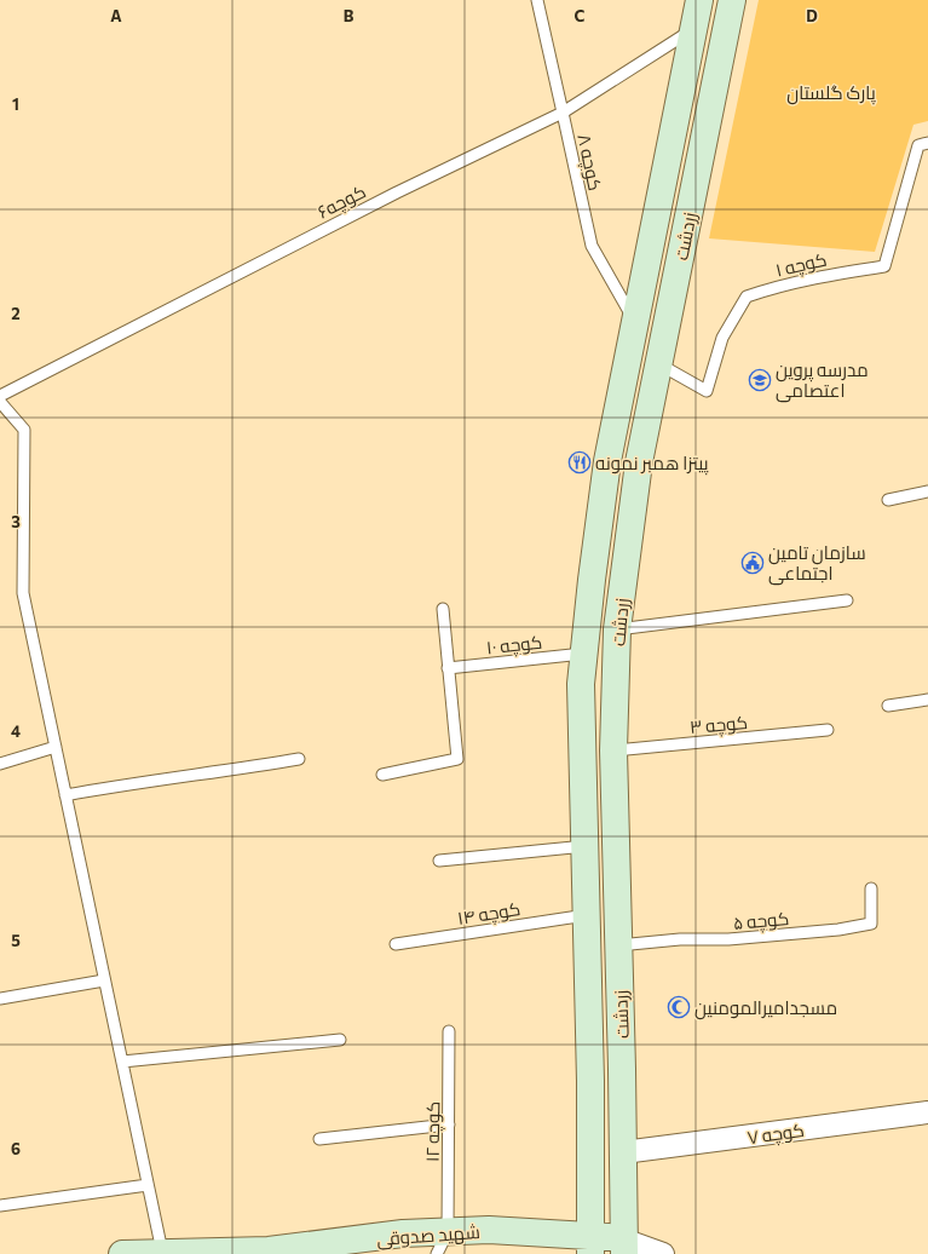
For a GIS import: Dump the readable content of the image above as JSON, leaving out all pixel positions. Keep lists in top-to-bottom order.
{
  "streets": {
    "street": ["زردشت", "کوچه ۷", "شهید صدوقی"],
    "lane": [
      "کوچه ۸",
      "کوچه۶",
      "کوچه ۱",
      "کوچه ۱۰",
      "کوچه ۳",
      "کوچه ۱۴",
      "کوچه ۵",
      "کوچه ۱۲"
    ]
  },
  "crossings": [
    ["کوچه ۸", "کوچه۶"],
    ["کوچه ۸", "زردشت"],
    ["کوچه۶", "زردشت"],
    ["زردشت", "کوچه ۱"],
    ["زردشت", "کوچه ۱۰"],
    ["زردشت", "کوچه ۳"],
    ["زردشت", "کوچه ۱۴"],
    ["زردشت", "کوچه ۵"],
    ["زردشت", "کوچه ۷"],
    ["زردشت", "شهید صدوقی"],
    ["کوچه ۱۲", "شهید صدوقی"]
  ],
  "parks": ["پارک گلستان"],
  "places": {
    "school or university": ["مدرسه پروین اعتصامی"],
    "restaurant": ["پیتزا همبر نمونه"],
    "public building": ["سازمان تامین اجتماعی"],
    "mosque": ["مسجدامیرالمومنین"]
  },
  "grid": {
    "columns": [
      "A",
      "B",
      "C",
      "D"
    ],
    "rows": [
      "1",
      "2",
      "3",
      "4",
      "5",
      "6"
    ]
  }
}
